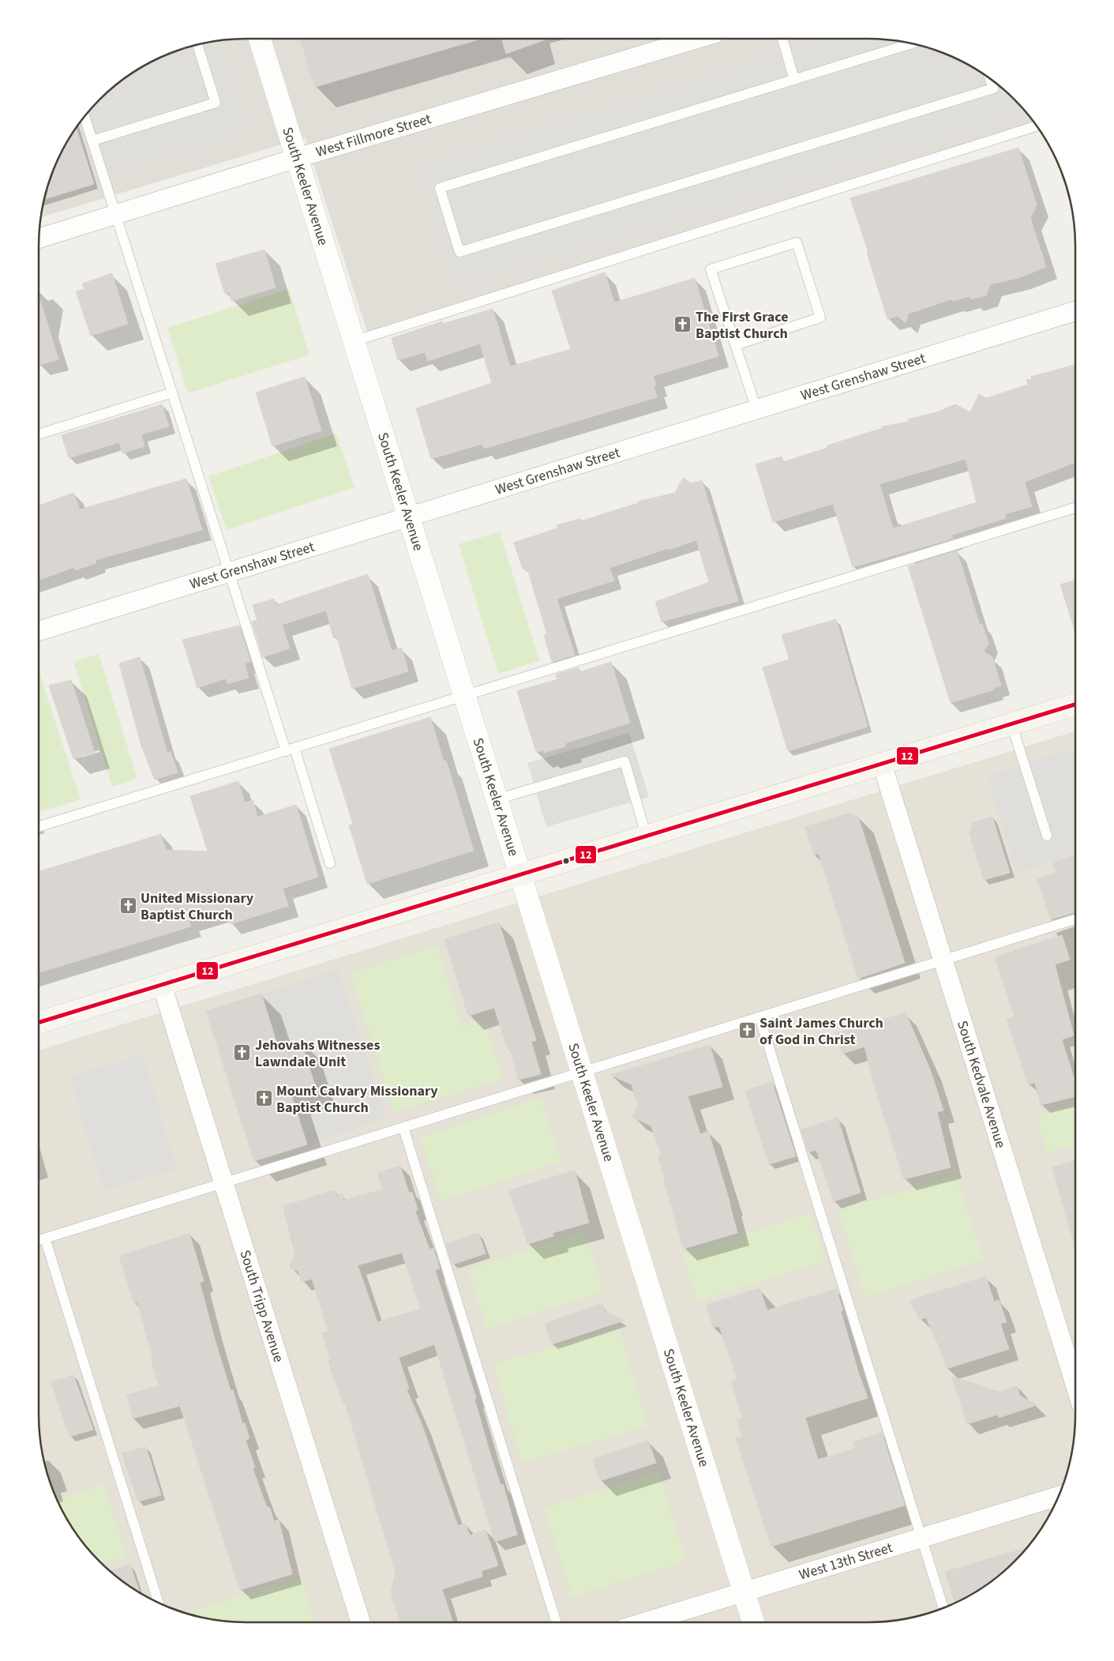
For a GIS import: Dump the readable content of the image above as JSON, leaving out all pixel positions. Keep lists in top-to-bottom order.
{
  "streets": {
    "street": [
      "West Fillmore Street",
      "South Keeler Avenue",
      "West Grenshaw Street",
      "South Kedvale Avenue",
      "South Tripp Avenue",
      "West 13th Street"
    ]
  },
  "crossings": [
    ["West Fillmore Street", "South Keeler Avenue"],
    ["South Keeler Avenue", "West Grenshaw Street"],
    ["South Keeler Avenue", "West 13th Street"]
  ],
  "places": {
    "church": [
      "The First Grace Baptist Church",
      "United Missionary Baptist Church",
      "Saint James Church of God in Christ",
      "Jehovahs Witnesses Lawndale Unit",
      "Mount Calvary Missionary Baptist Church"
    ]
  },
  "lines": ["transit line 12"]
}
